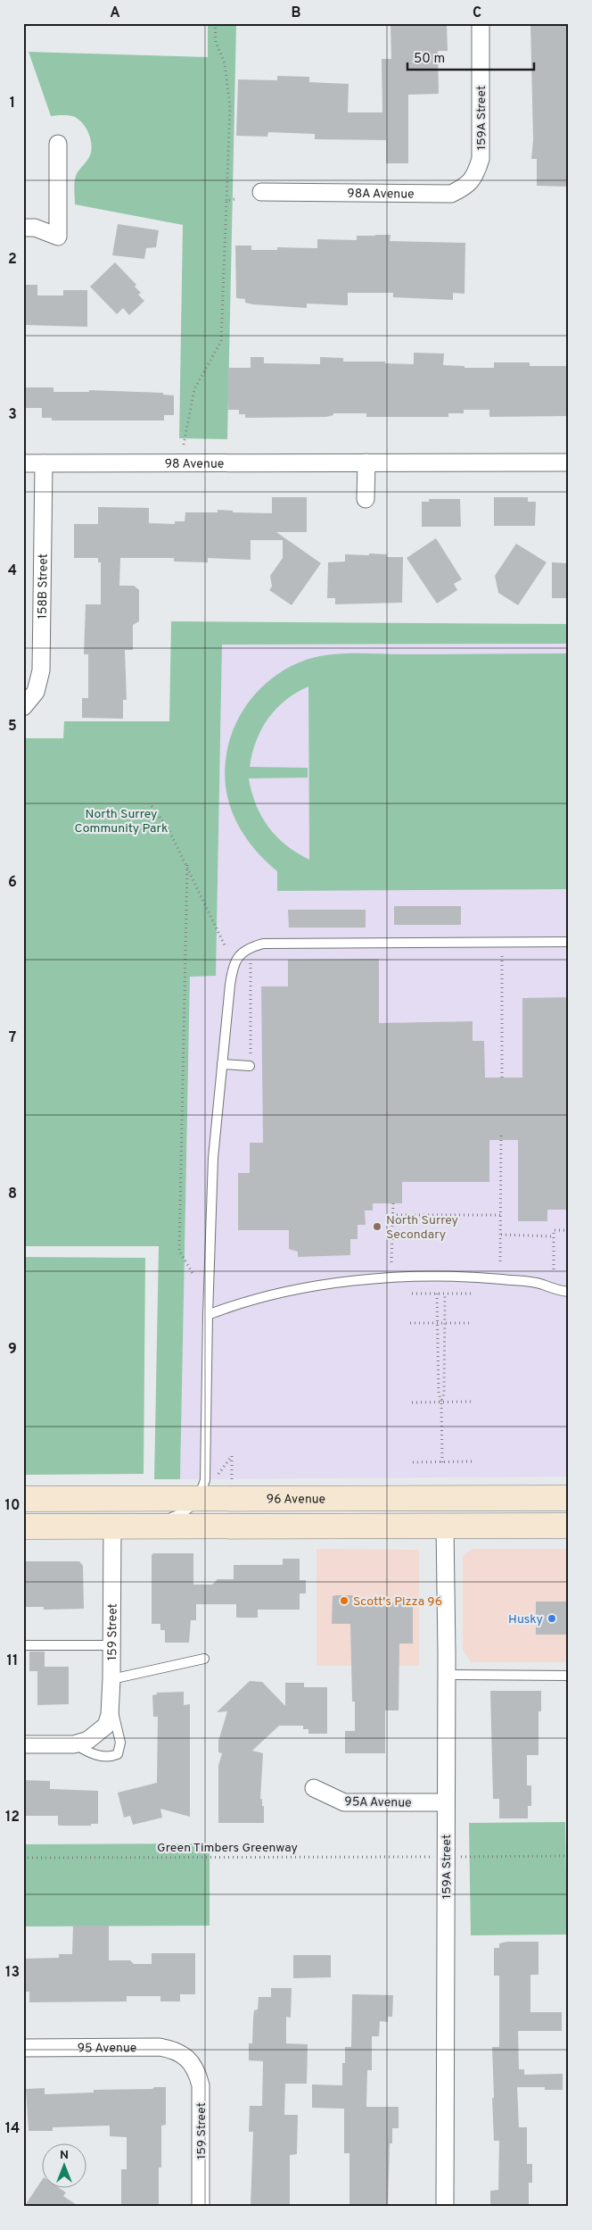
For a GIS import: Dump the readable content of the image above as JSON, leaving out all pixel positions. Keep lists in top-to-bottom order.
{
  "streets": {
    "main road": ["96 Avenue"],
    "street": [
      "159A Street",
      "98A Avenue",
      "98 Avenue",
      "158B Street",
      "159 Street",
      "95A Avenue",
      "95 Avenue"
    ],
    "path": ["Green Timbers Greenway"]
  },
  "crossings": [
    ["159A Street", "98A Avenue"],
    ["159A Street", "95A Avenue"],
    ["98 Avenue", "158B Street"],
    ["159 Street", "95 Avenue"]
  ],
  "parks": ["North Surrey Community Park"],
  "places": ["North Surrey Secondary", "Scott's Pizza 96", "Husky"],
  "scale_bar": "50 m",
  "north": "top",
  "grid": {
    "columns": ["A", "B", "C"],
    "rows": [
      "1",
      "2",
      "3",
      "4",
      "5",
      "6",
      "7",
      "8",
      "9",
      "10",
      "11",
      "12",
      "13",
      "14"
    ]
  }
}
